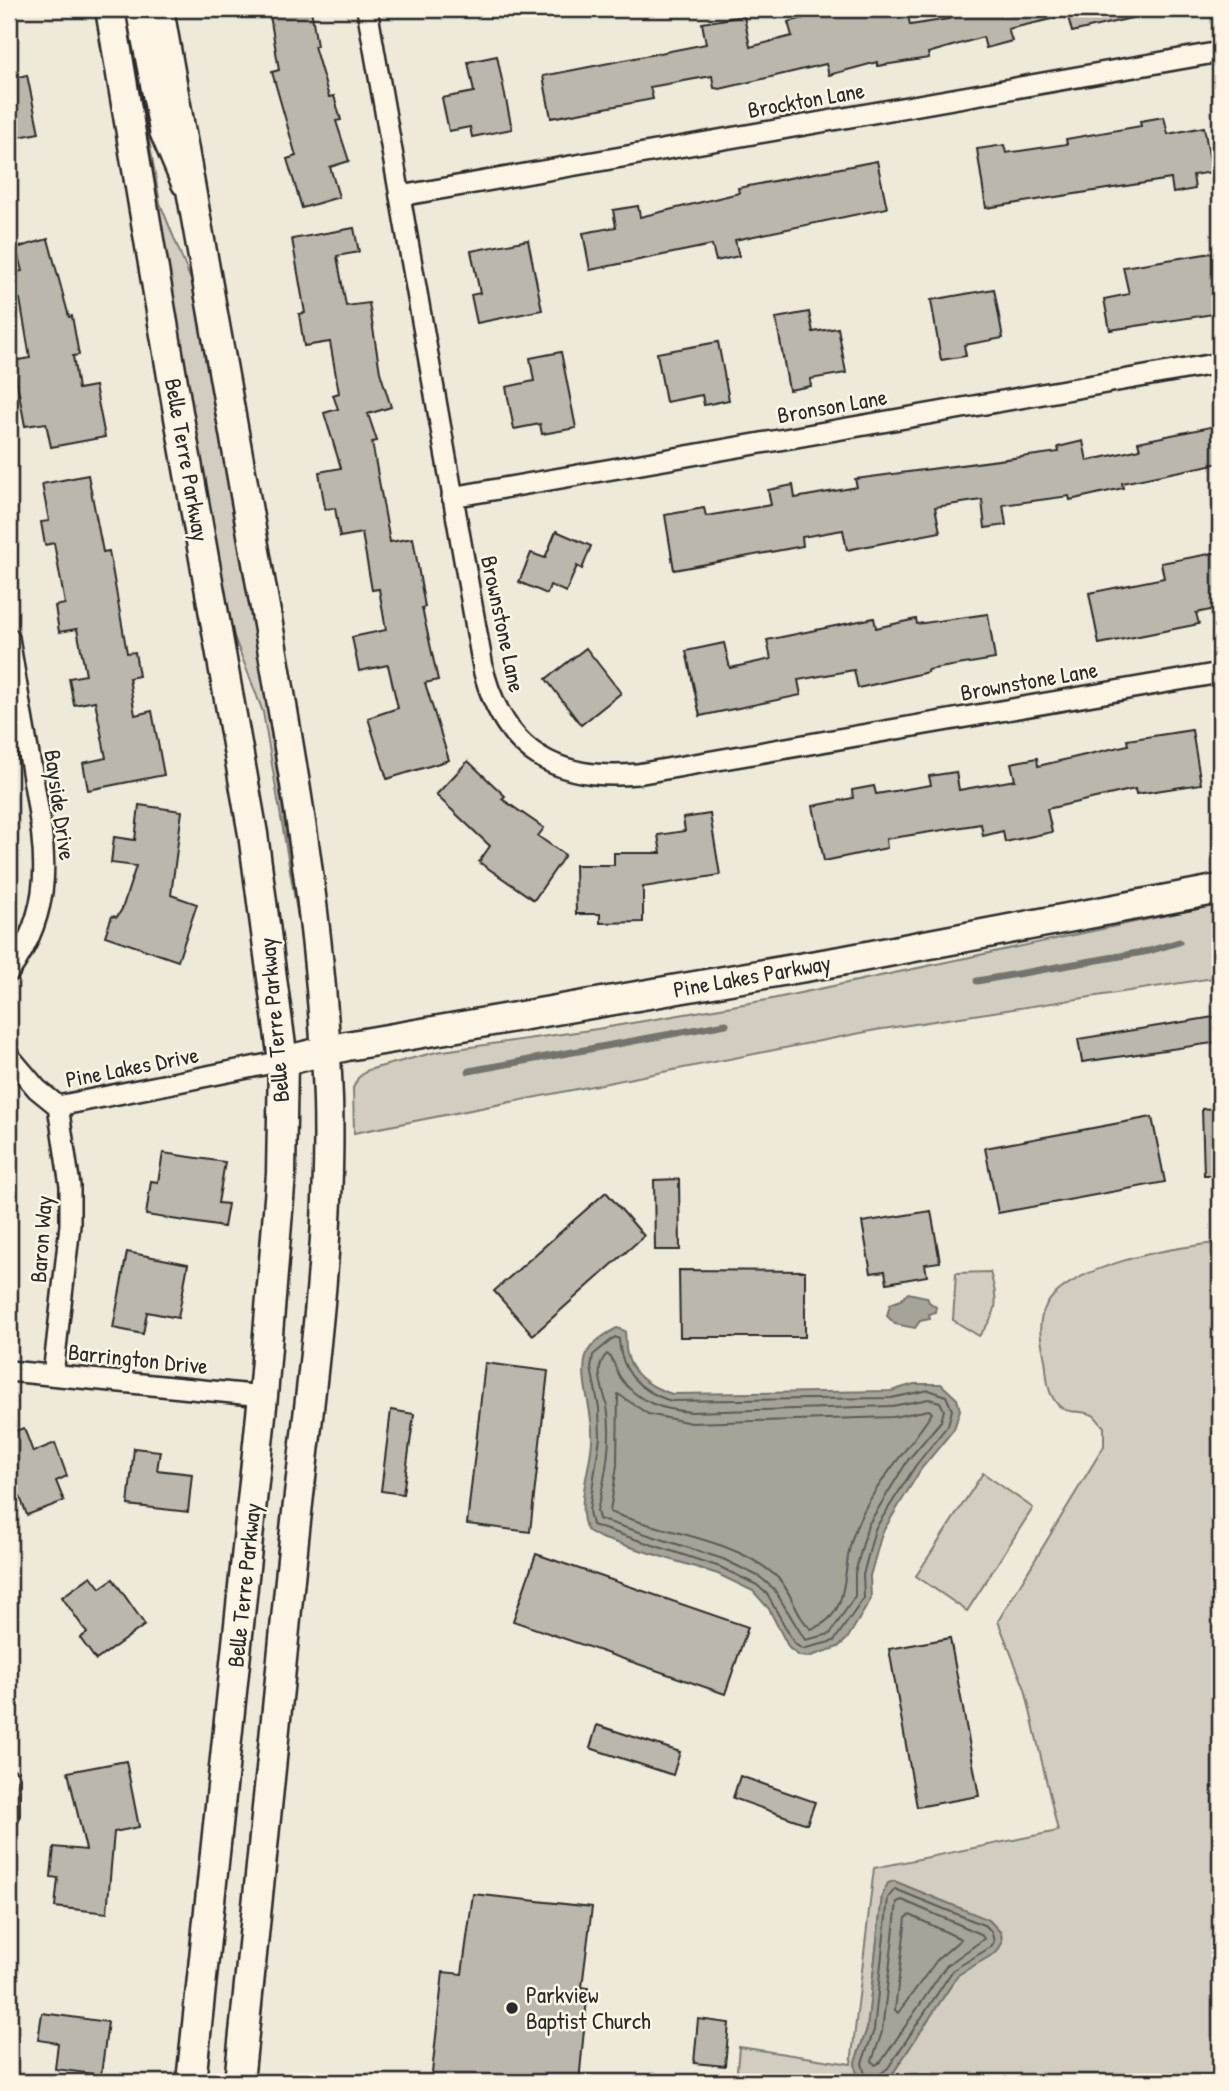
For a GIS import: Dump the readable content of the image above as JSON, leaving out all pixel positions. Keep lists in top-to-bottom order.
{
  "streets": {
    "main road": ["Belle Terre Parkway", "Pine Lakes Parkway"],
    "street": [
      "Brockton Lane",
      "Bronson Lane",
      "Brownstone Lane",
      "Bayside Drive",
      "Pine Lakes Drive",
      "Baron Way",
      "Barrington Drive"
    ]
  },
  "crossings": [
    ["Brockton Lane", "Brownstone Lane"],
    ["Bronson Lane", "Brownstone Lane"],
    ["Belle Terre Parkway", "Pine Lakes Parkway"],
    ["Belle Terre Parkway", "Pine Lakes Drive"],
    ["Belle Terre Parkway", "Barrington Drive"],
    ["Pine Lakes Parkway", "Pine Lakes Drive"],
    ["Pine Lakes Drive", "Baron Way"],
    ["Baron Way", "Barrington Drive"]
  ],
  "places": ["Parkview Baptist Church"]
}
